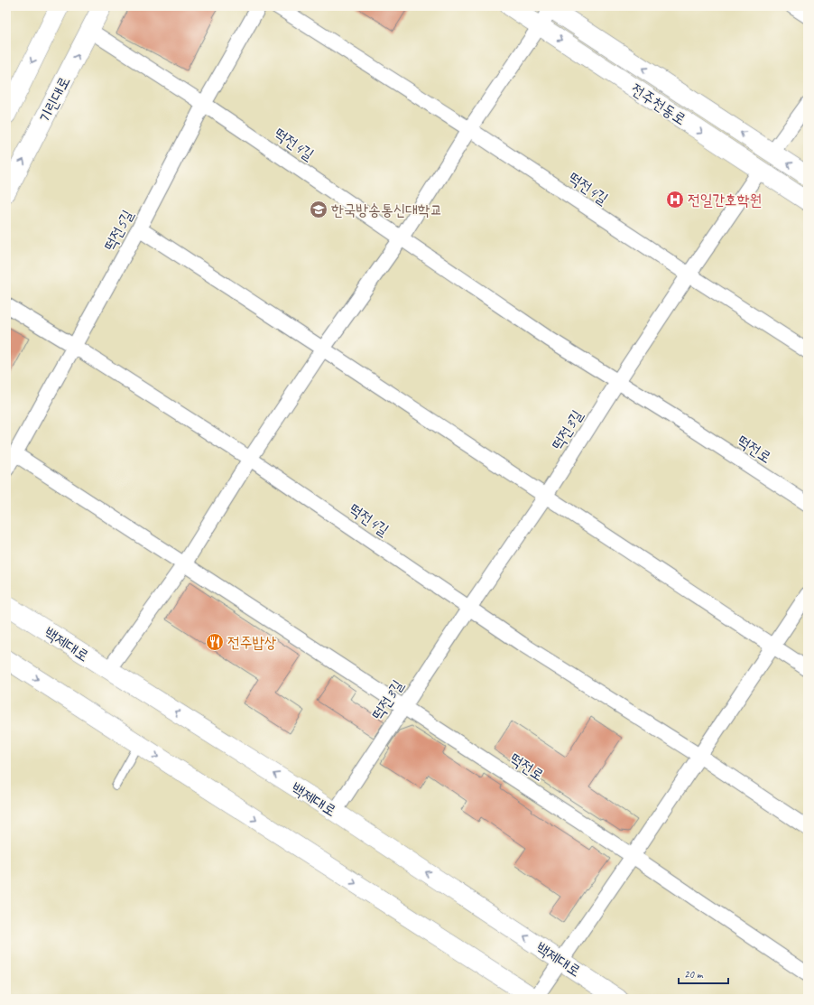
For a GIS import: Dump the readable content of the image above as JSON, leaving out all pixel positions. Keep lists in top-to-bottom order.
{
  "streets": {
    "street": [
      "기린대로",
      "전주천동로",
      "떡전4길",
      "떡전5길",
      "떡전3길",
      "떡전로",
      "백제대로"
    ]
  },
  "crossings": [
    ["기린대로", "떡전4길"],
    ["전주천동로", "떡전3길"],
    ["떡전4길", "떡전5길"],
    ["떡전4길", "떡전3길"],
    ["떡전4길", "떡전로"],
    ["떡전3길", "떡전로"],
    ["떡전3길", "백제대로"]
  ],
  "places": {
    "hospital": ["전일간호학원"],
    "school or university": ["한국방송통신대학교"],
    "restaurant": ["전주밥상"]
  },
  "scale_bar": "20 m"
}
